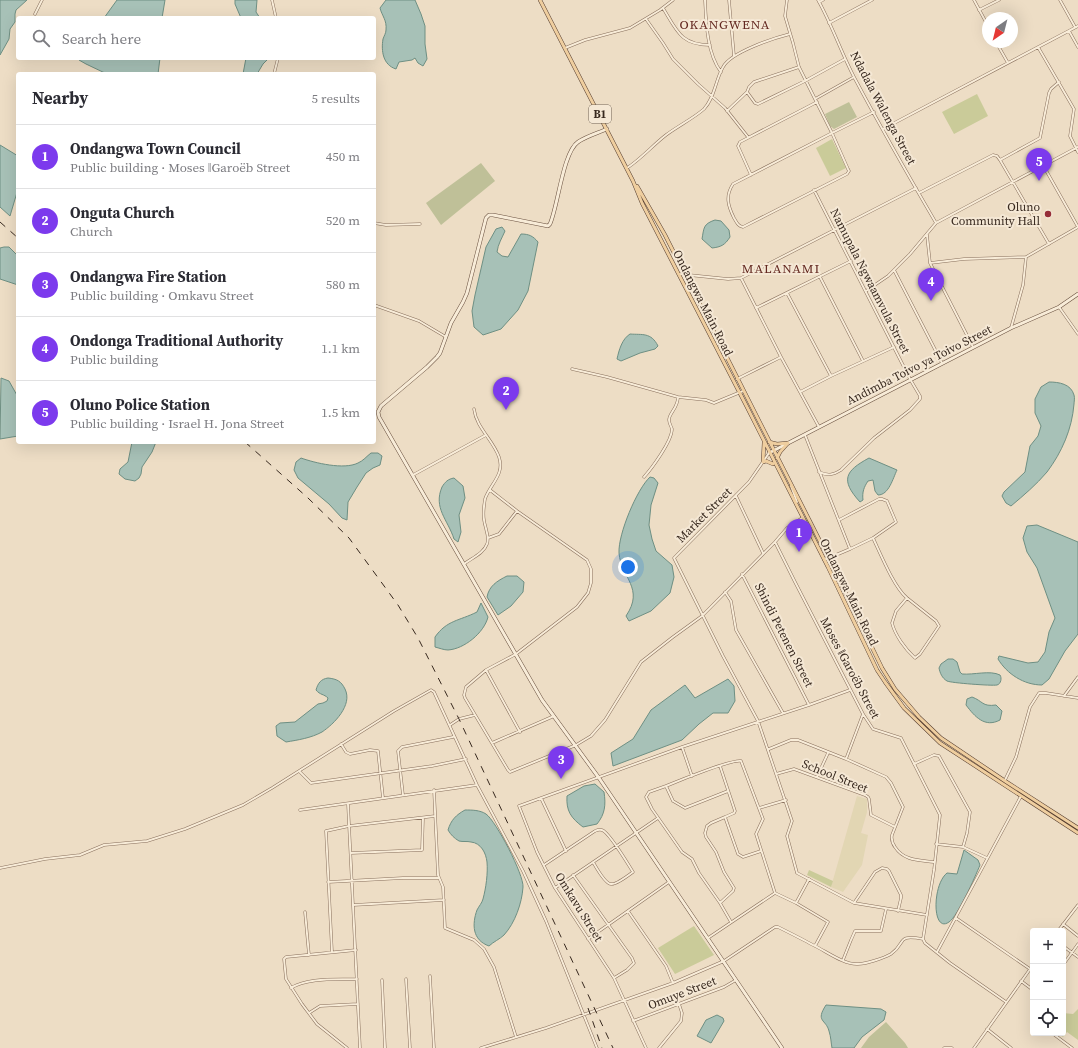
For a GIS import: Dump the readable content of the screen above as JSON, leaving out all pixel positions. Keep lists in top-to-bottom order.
{
  "streets": {
    "main road": ["B1", "Ondangwa Main Road"],
    "street": [
      "Ndadala Walenga Street",
      "Namupala Ngwaamvula Street",
      "Andimba Toivo ya Toivo Street",
      "Market Street",
      "Shindi Petenen Street",
      "Moses ǁGaroëb Street",
      "School Street",
      "Omkavu Street",
      "Omuye Street"
    ]
  },
  "crossings": [
    ["B1", "Ondangwa Main Road"],
    ["Namupala Ngwaamvula Street", "Andimba Toivo ya Toivo Street"],
    ["Ondangwa Main Road", "Andimba Toivo ya Toivo Street"],
    ["Ondangwa Main Road", "Market Street"],
    ["Andimba Toivo ya Toivo Street", "Market Street"],
    ["Shindi Petenen Street", "Omkavu Street"],
    ["Moses ǁGaroëb Street", "Omkavu Street"],
    ["Omkavu Street", "Omuye Street"]
  ],
  "districts": ["OKANGWENA", "MALANAMI"],
  "places": ["Oluno Community Hall"],
  "north": "bottom left",
  "page": {
    "search": "Search here",
    "heading": ["Nearby", "5 results"],
    "list": [
      {
        "mark": "1",
        "name": "Ondangwa Town Council",
        "note": "Public building · Moses ǁGaroëb Street",
        "value": "450 m"
      },
      {
        "mark": "2",
        "name": "Onguta Church",
        "note": "Church",
        "value": "520 m"
      },
      {
        "mark": "3",
        "name": "Ondangwa Fire Station",
        "note": "Public building · Omkavu Street",
        "value": "580 m"
      },
      {
        "mark": "4",
        "name": "Ondonga Traditional Authority",
        "note": "Public building",
        "value": "1.1 km"
      },
      {
        "mark": "5",
        "name": "Oluno Police Station",
        "note": "Public building · Israel H. Jona Street",
        "value": "1.5 km"
      }
    ],
    "pins": [
      "5",
      "4",
      "2",
      "1",
      "3"
    ],
    "map_buttons": ["+", "−"]
  }
}
